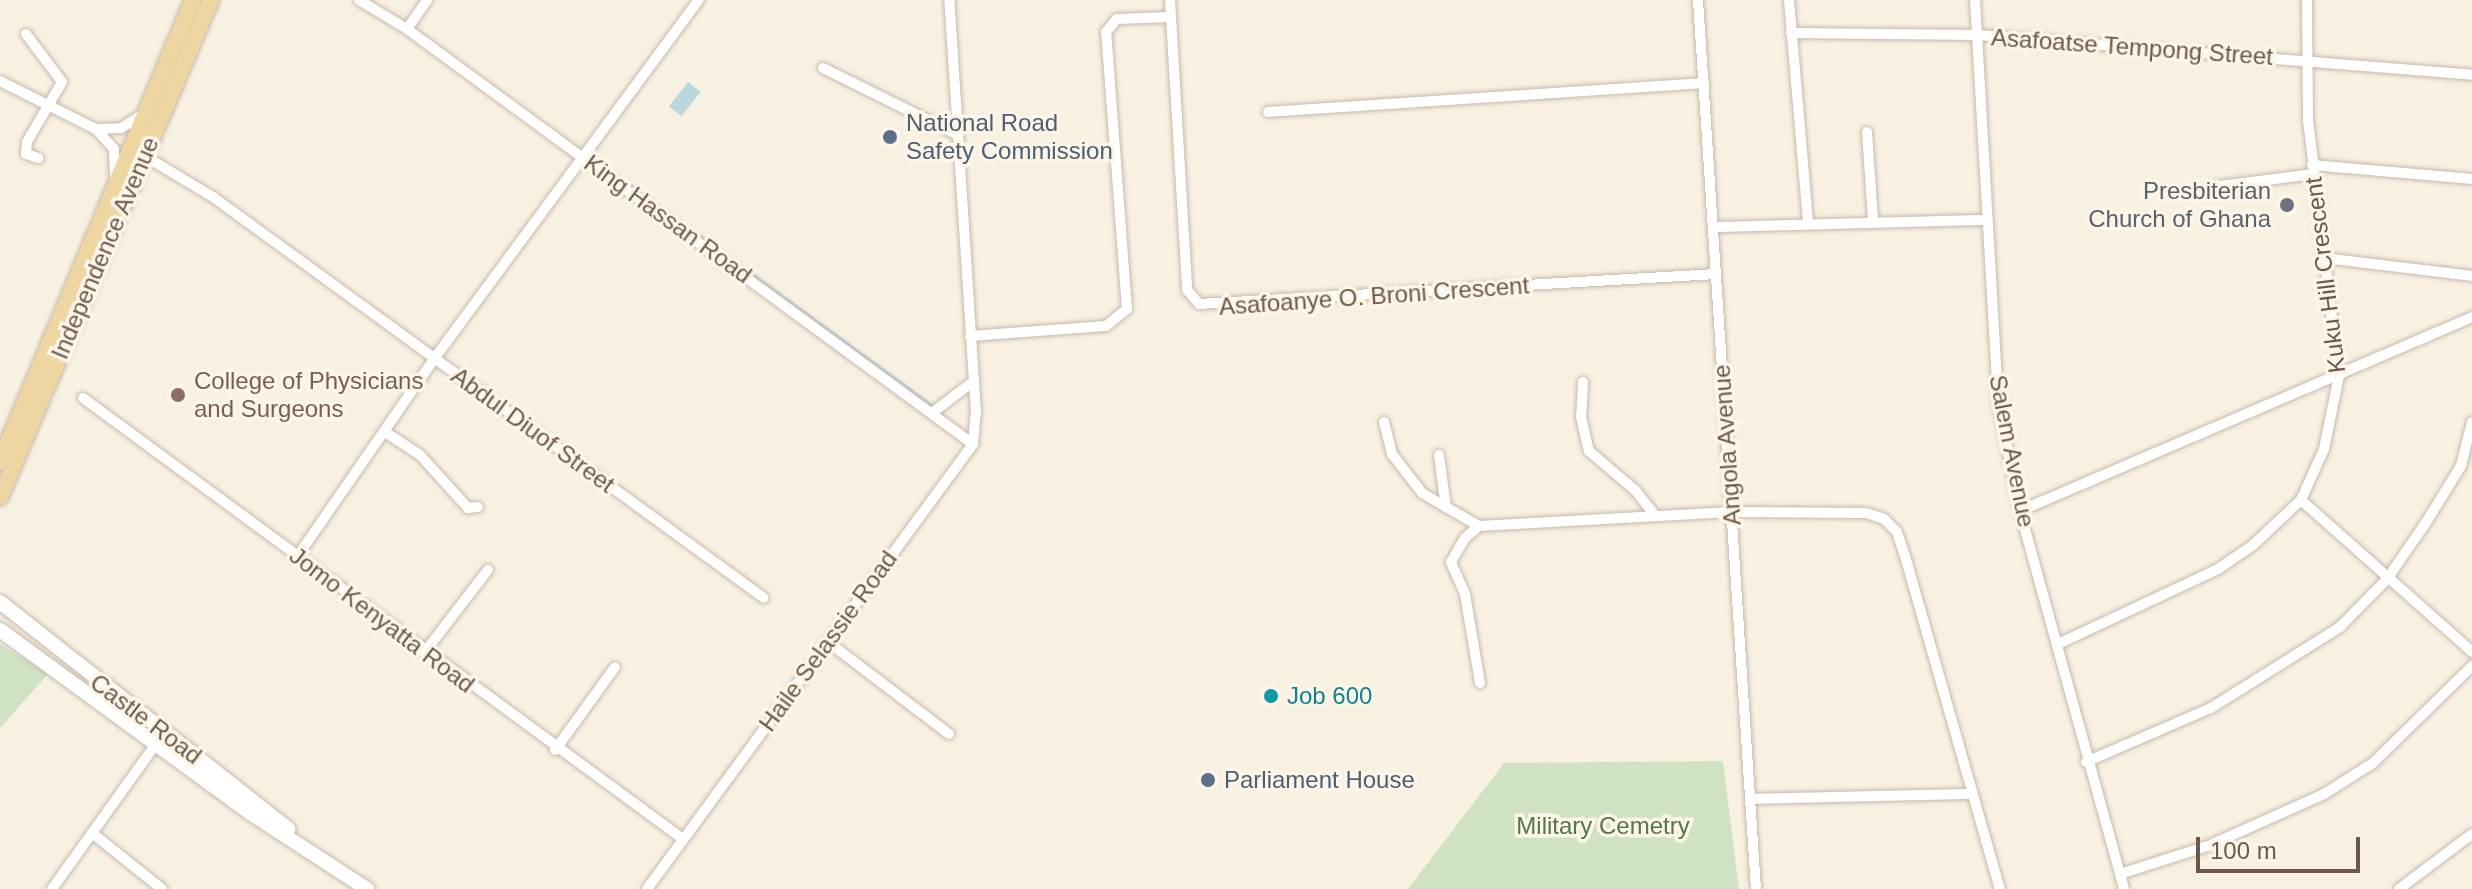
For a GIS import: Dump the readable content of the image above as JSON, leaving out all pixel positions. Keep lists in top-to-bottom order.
{
  "streets": {
    "main road": ["Independence Avenue", "Castle Road"],
    "street": [
      "Asafoatse Tempong Street",
      "King Hassan Road",
      "Kuku Hill Crescent",
      "Asafoanye O. Broni Crescent",
      "Abdul Diuof Street",
      "Angola Avenue",
      "Salem Avenue",
      "Jomo Kenyatta Road",
      "Haile Selassie Road"
    ]
  },
  "crossings": [
    ["Asafoatse Tempong Street", "Kuku Hill Crescent"],
    ["Asafoatse Tempong Street", "Salem Avenue"],
    ["King Hassan Road", "Haile Selassie Road"],
    ["Independence Avenue", "Abdul Diuof Street"],
    ["Kuku Hill Crescent", "Salem Avenue"],
    ["Asafoanye O. Broni Crescent", "Angola Avenue"],
    ["Jomo Kenyatta Road", "Haile Selassie Road"]
  ],
  "parks": ["Military Cemetry"],
  "places": [
    "National Road Safety Commission",
    "Presbiterian Church of Ghana",
    "College of Physicians and Surgeons",
    "Job 600",
    "Parliament House"
  ],
  "scale_bar": "100 m"
}
